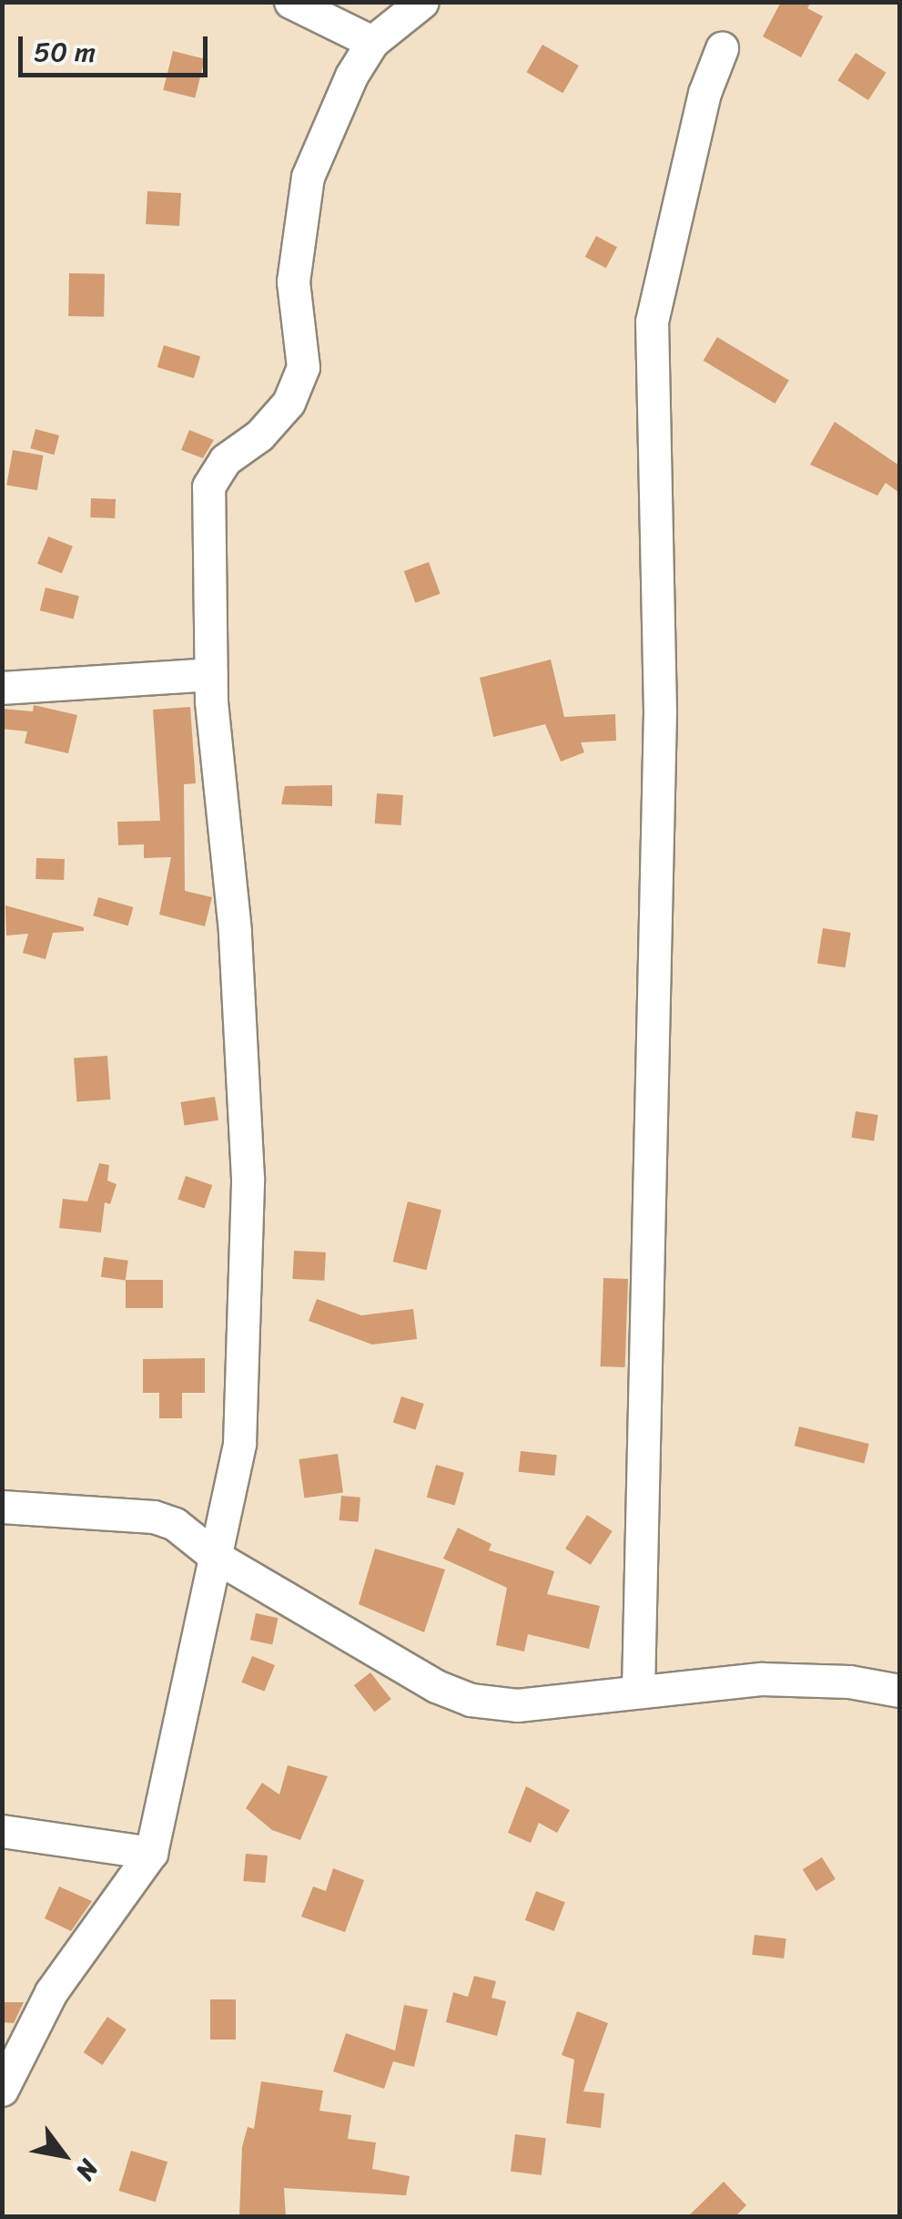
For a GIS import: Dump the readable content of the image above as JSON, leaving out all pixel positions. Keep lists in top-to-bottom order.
{
  "scale_bar": "50 m",
  "north": "bottom right"
}
